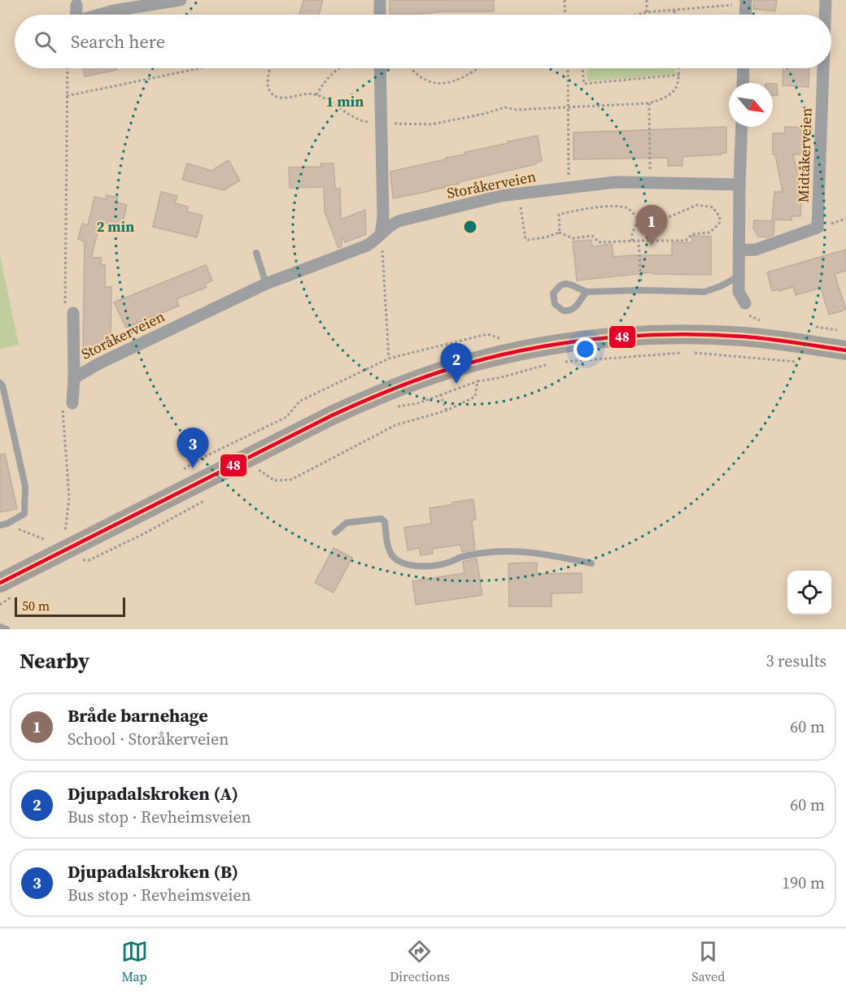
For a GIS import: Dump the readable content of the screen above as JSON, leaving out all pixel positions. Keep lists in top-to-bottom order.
{
  "streets": {
    "street": ["Midtåkerveien", "Storåkerveien"]
  },
  "lines": ["transit line 48"],
  "scale_bar": "50 m",
  "north": "bottom right",
  "page": {
    "search": "Search here",
    "pins": ["1", "2", "3"],
    "scale": "50 m",
    "heading": ["Nearby", "3 results"],
    "list": [
      {
        "mark": "1",
        "name": "Bråde barnehage",
        "note": "School · Storåkerveien",
        "value": "60 m"
      },
      {
        "mark": "2",
        "name": "Djupadalskroken (A)",
        "note": "Bus stop · Revheimsveien",
        "value": "60 m"
      },
      {
        "mark": "3",
        "name": "Djupadalskroken (B)",
        "note": "Bus stop · Revheimsveien",
        "value": "190 m"
      }
    ],
    "nav": ["Map", "Directions", "Saved"]
  },
  "rings": ["1 min", "2 min"]
}
